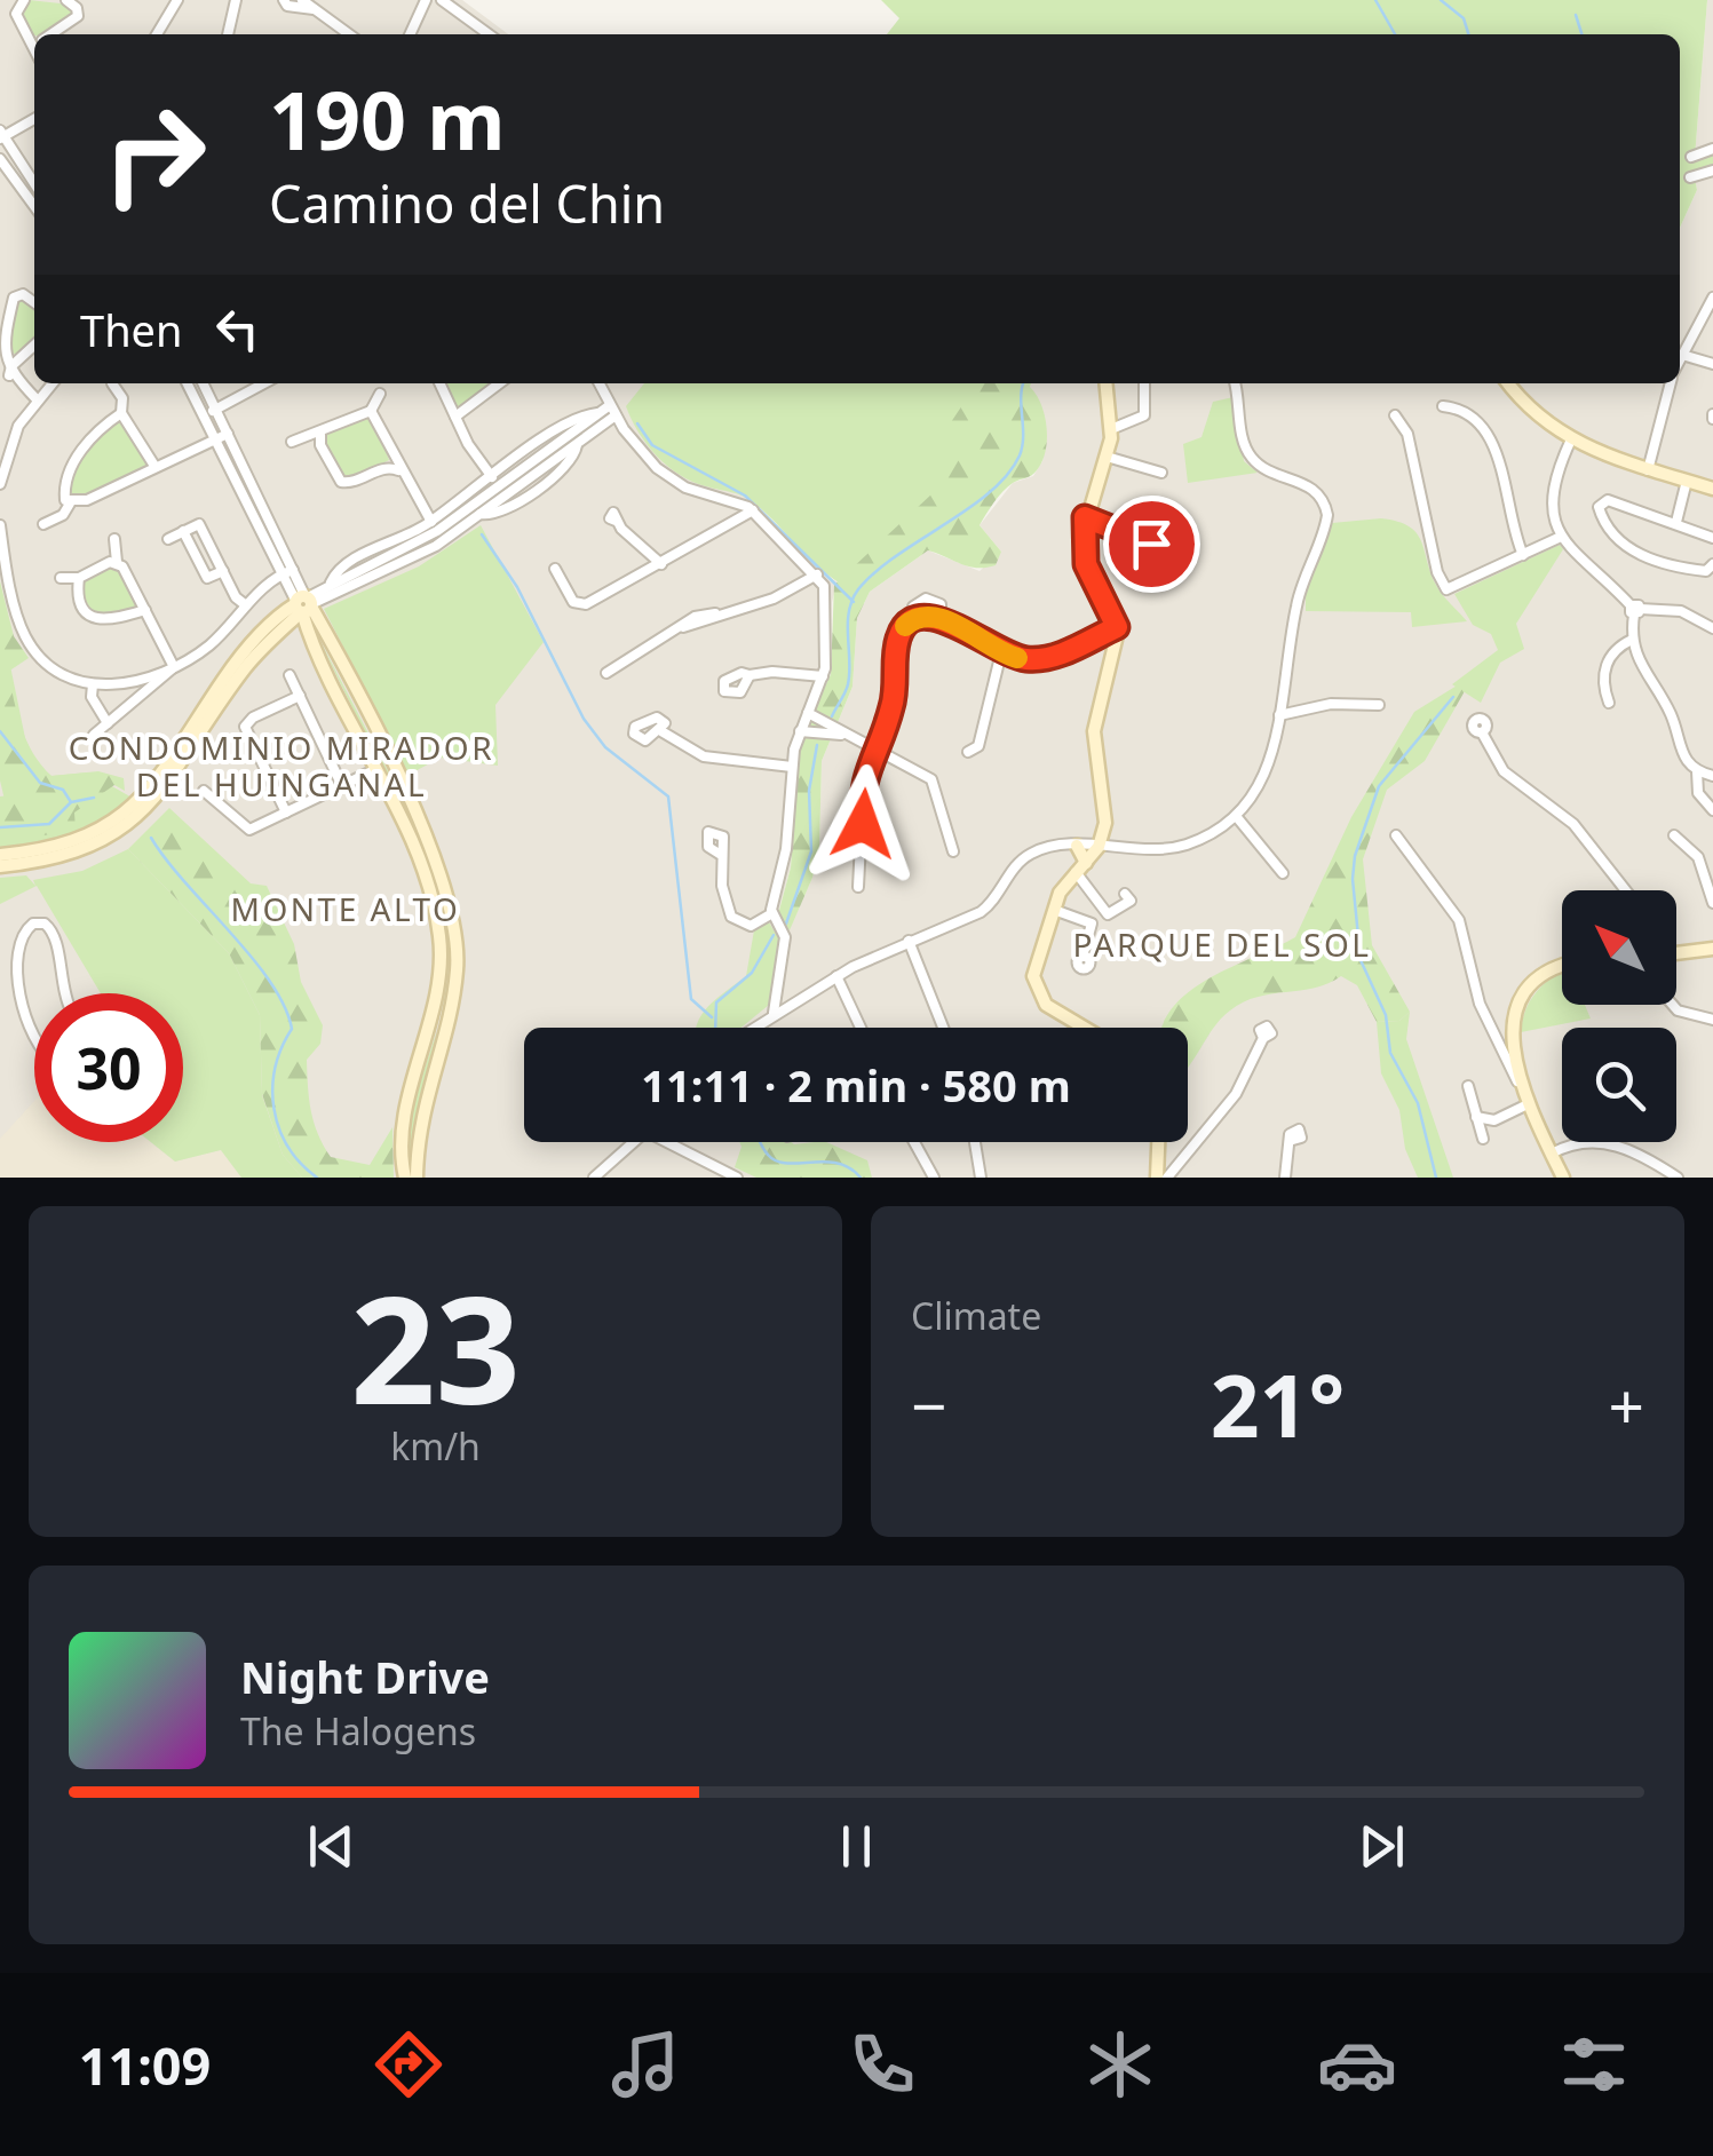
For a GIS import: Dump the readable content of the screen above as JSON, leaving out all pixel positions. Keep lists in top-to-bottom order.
{
  "districts": ["CONDOMINIO MIRADOR DEL HUINGANAL", "MONTE ALTO", "PARQUE DEL SOL"],
  "north": "top left",
  "page": {
    "turn": ["190 m", "Camino del Chin"],
    "then": "Then",
    "limit": "30",
    "trip": "11:11 · 2 min · 580 m",
    "tile": [
      ["23", "km/h"],
      "Climate"
    ],
    "heat": ["−", "21°", "+"],
    "song": ["Night Drive", "The Halogens"],
    "tabs": "11:09"
  }
}
